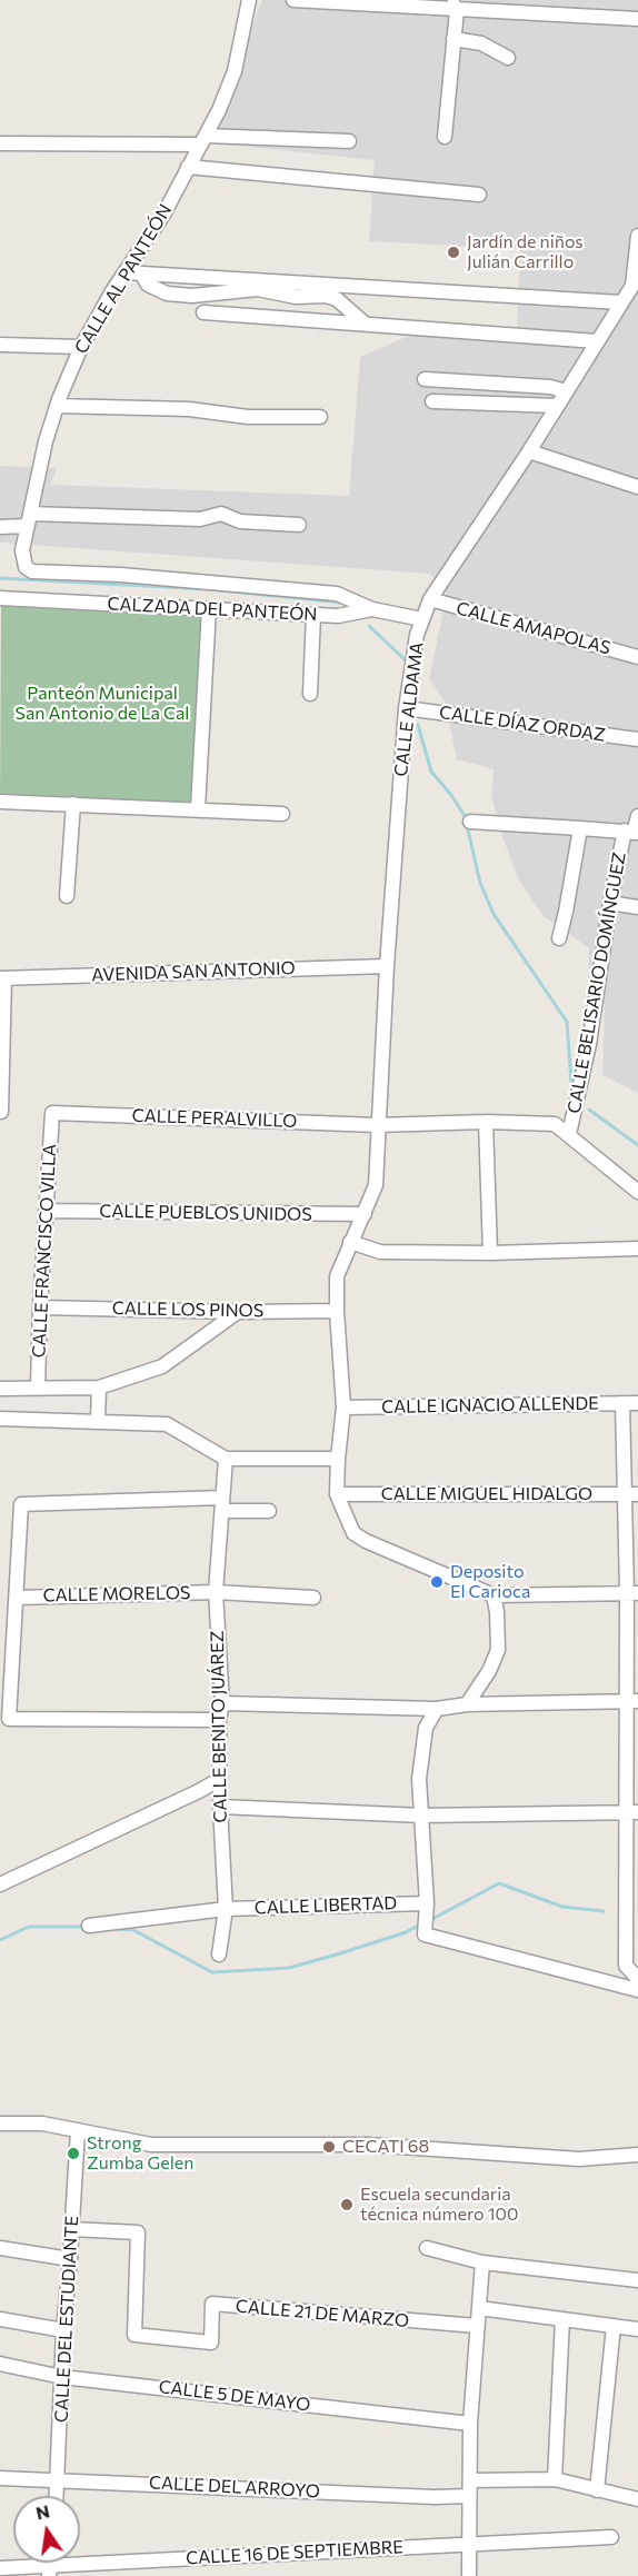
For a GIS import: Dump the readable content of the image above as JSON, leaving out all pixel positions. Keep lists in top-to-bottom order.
{
  "streets": {
    "street": [
      "CALLE AL PANTEÓN",
      "CALZADA DEL PANTEÓN",
      "CALLE AMAPOLAS",
      "CALLE ALDAMA",
      "CALLE DÍAZ ORDAZ",
      "AVENIDA SAN ANTONIO",
      "CALLE BELISARIO DOMÍNGUEZ",
      "CALLE PERALVILLO",
      "CALLE PUEBLOS UNIDOS",
      "CALLE FRANCISCO VILLA",
      "CALLE LOS PINOS",
      "CALLE IGNACIO ALLENDE",
      "CALLE MIGUEL HIDALGO",
      "CALLE MORELOS",
      "CALLE BENITO JUÁREZ",
      "CALLE LIBERTAD",
      "CALLE 21 DE MARZO",
      "CALLE DEL ESTUDIANTE",
      "CALLE 5 DE MAYO",
      "CALLE DEL ARROYO",
      "CALLE 16 DE SEPTIEMBRE"
    ]
  },
  "crossings": [
    ["CALLE AL PANTEÓN", "CALZADA DEL PANTEÓN"],
    ["CALZADA DEL PANTEÓN", "CALLE ALDAMA"],
    ["CALLE AMAPOLAS", "CALLE ALDAMA"],
    ["CALLE ALDAMA", "CALLE DÍAZ ORDAZ"],
    ["CALLE ALDAMA", "AVENIDA SAN ANTONIO"],
    ["CALLE ALDAMA", "CALLE PERALVILLO"],
    ["CALLE ALDAMA", "CALLE PUEBLOS UNIDOS"],
    ["CALLE ALDAMA", "CALLE LOS PINOS"],
    ["CALLE ALDAMA", "CALLE IGNACIO ALLENDE"],
    ["CALLE ALDAMA", "CALLE MIGUEL HIDALGO"],
    ["CALLE BELISARIO DOMÍNGUEZ", "CALLE PERALVILLO"],
    ["CALLE PERALVILLO", "CALLE FRANCISCO VILLA"],
    ["CALLE PUEBLOS UNIDOS", "CALLE FRANCISCO VILLA"],
    ["CALLE FRANCISCO VILLA", "CALLE LOS PINOS"],
    ["CALLE MORELOS", "CALLE BENITO JUÁREZ"],
    ["CALLE BENITO JUÁREZ", "CALLE LIBERTAD"],
    ["CALLE 21 DE MARZO", "CALLE DEL ESTUDIANTE"],
    ["CALLE DEL ESTUDIANTE", "CALLE 5 DE MAYO"],
    ["CALLE DEL ESTUDIANTE", "CALLE DEL ARROYO"]
  ],
  "parks": ["Panteón Municipal San Antonio de La Cal"],
  "places": [
    "Jardín de niños Julián Carrillo",
    "Deposito El Carioca",
    "CECATI 68",
    "Strong Zumba Gelen",
    "Escuela secundaria técnica número 100"
  ],
  "north": "top"
}
